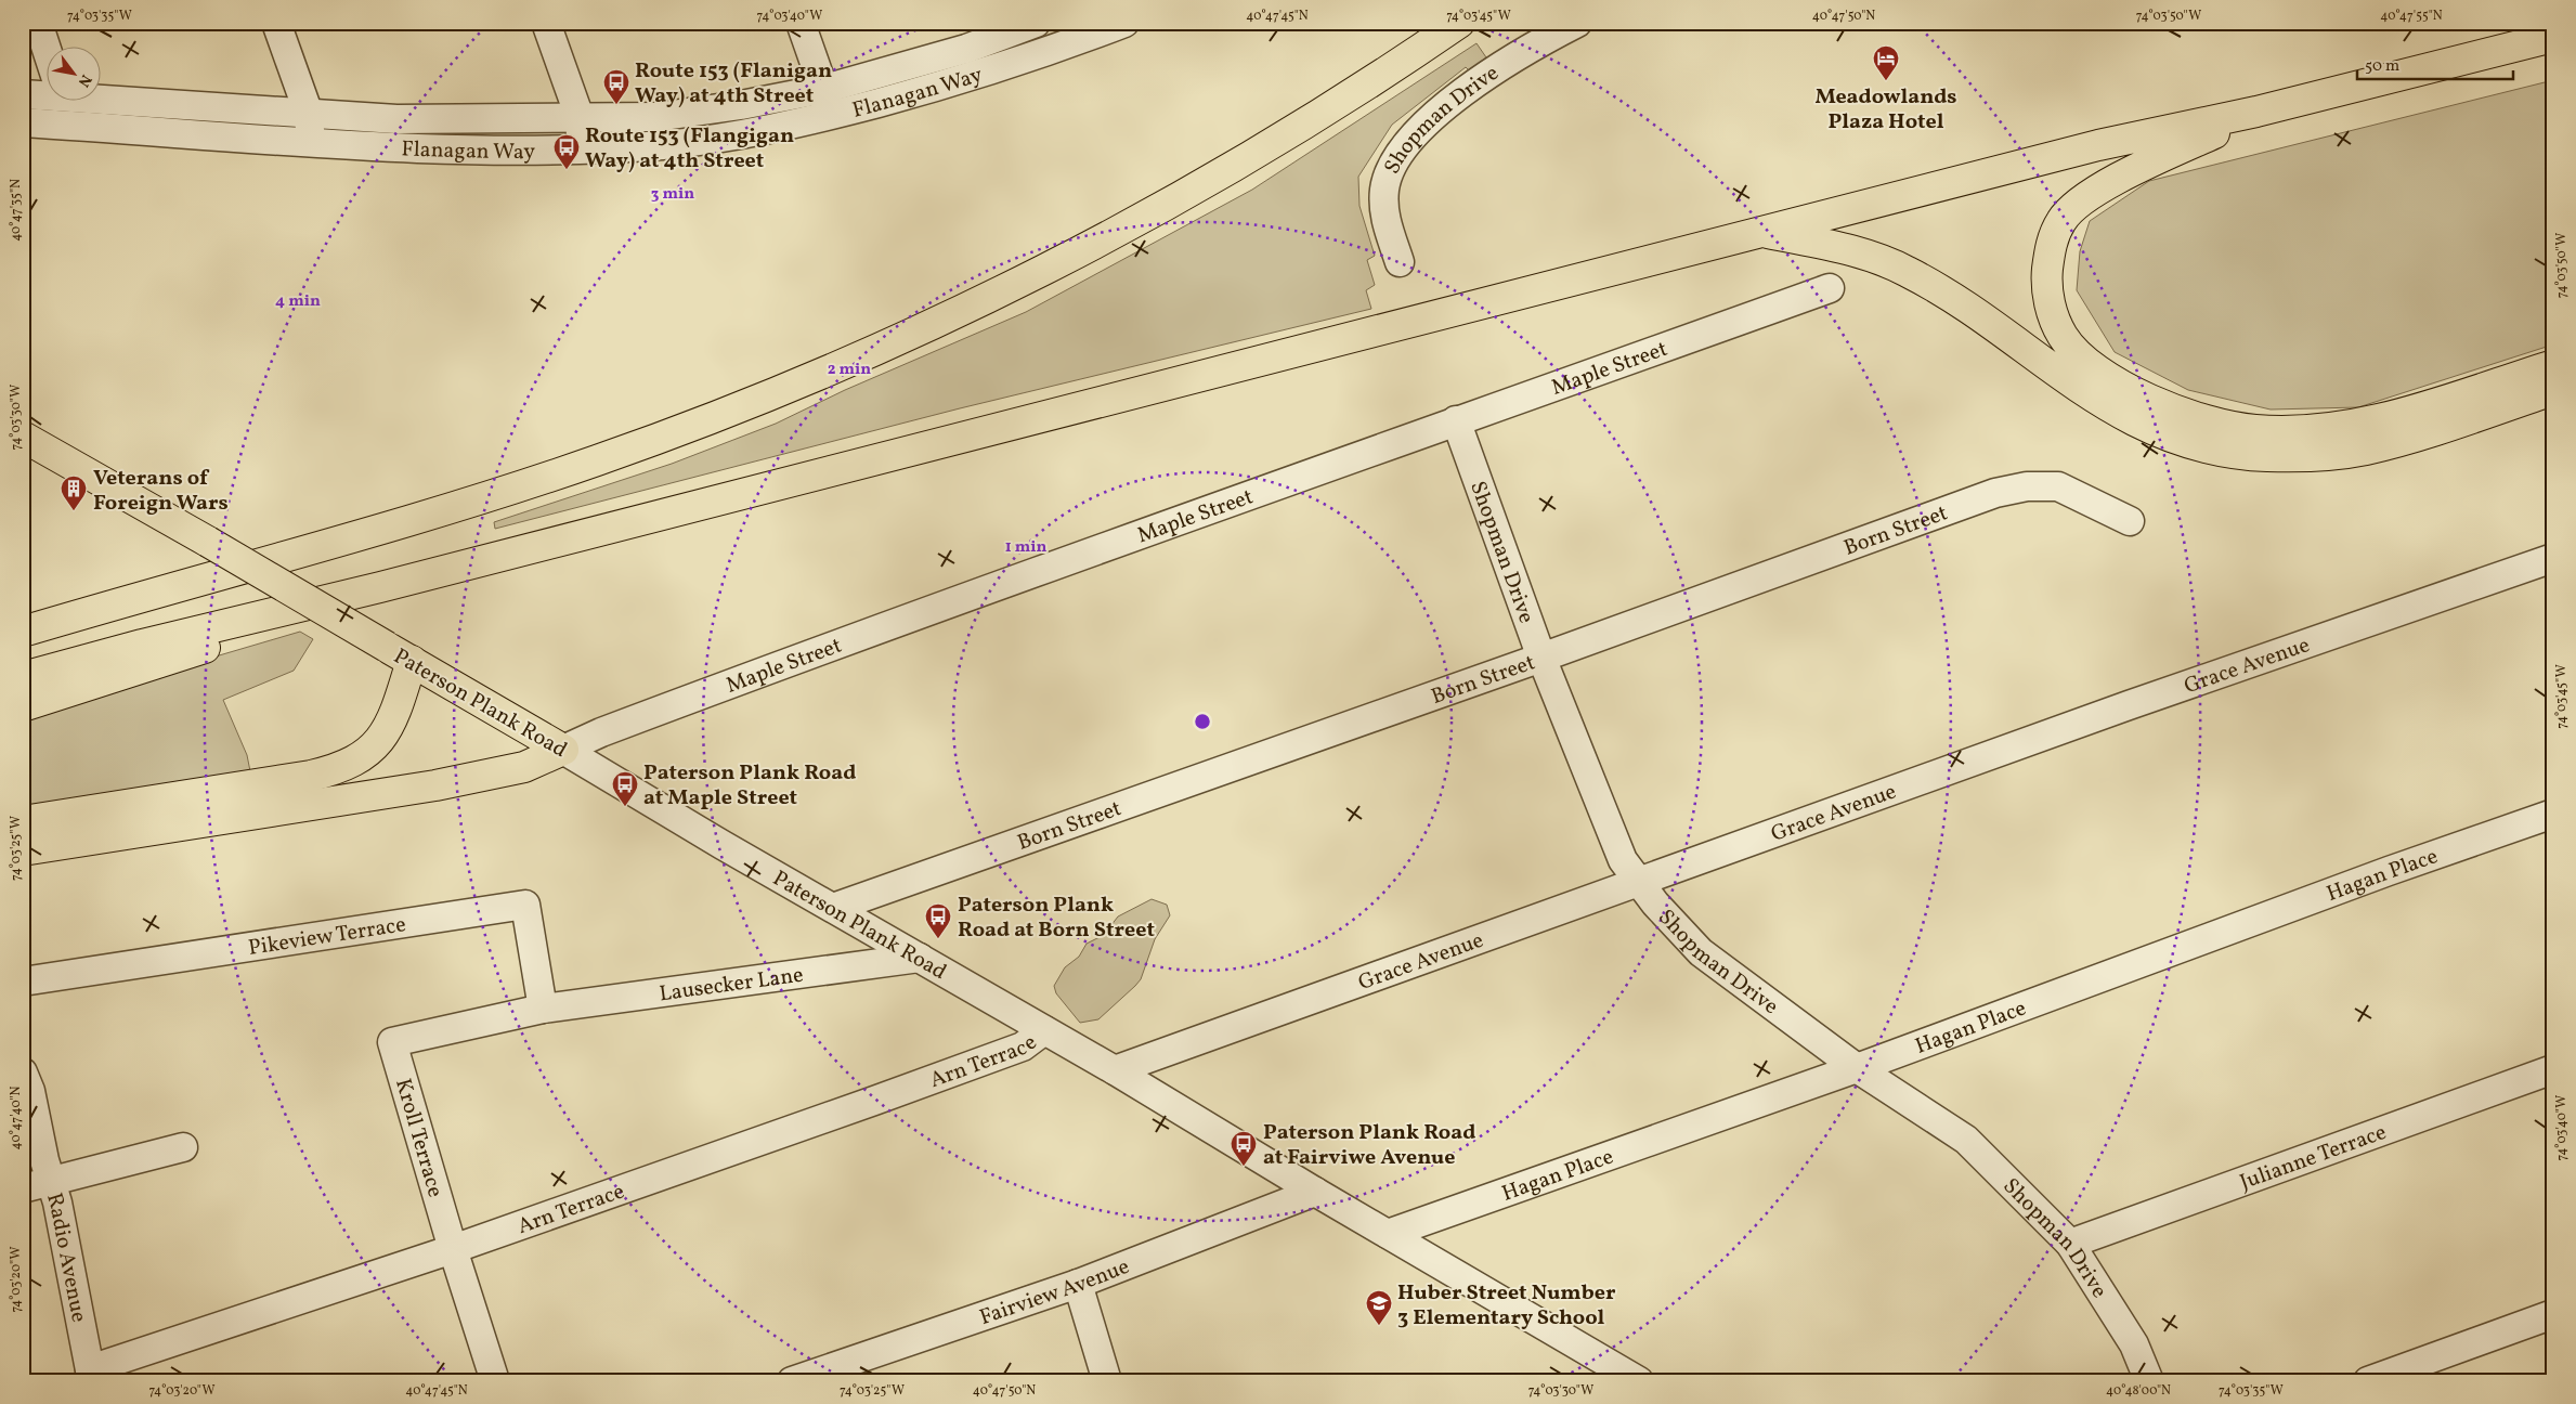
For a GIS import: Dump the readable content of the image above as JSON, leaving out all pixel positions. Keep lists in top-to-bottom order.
{
  "streets": {
    "main road": ["Paterson Plank Road"],
    "street": [
      "Flanagan Way",
      "Shopman Drive",
      "Maple Street",
      "Born Street",
      "Grace Avenue",
      "Hagan Place",
      "Pikeview Terrace",
      "Lausecker Lane",
      "Arn Terrace",
      "Kroll Terrace",
      "Julianne Terrace",
      "Radio Avenue",
      "Fairview Avenue"
    ]
  },
  "crossings": [
    ["Shopman Drive", "Maple Street"],
    ["Shopman Drive", "Born Street"],
    ["Shopman Drive", "Grace Avenue"],
    ["Shopman Drive", "Hagan Place"],
    ["Shopman Drive", "Julianne Terrace"],
    ["Maple Street", "Paterson Plank Road"],
    ["Born Street", "Paterson Plank Road"],
    ["Grace Avenue", "Paterson Plank Road"],
    ["Paterson Plank Road", "Hagan Place"],
    ["Paterson Plank Road", "Lausecker Lane"],
    ["Paterson Plank Road", "Arn Terrace"],
    ["Paterson Plank Road", "Fairview Avenue"],
    ["Pikeview Terrace", "Lausecker Lane"],
    ["Pikeview Terrace", "Kroll Terrace"],
    ["Lausecker Lane", "Kroll Terrace"],
    ["Arn Terrace", "Kroll Terrace"],
    ["Arn Terrace", "Radio Avenue"]
  ],
  "places": {
    "hotel": ["Meadowlands Plaza Hotel"],
    "bus stop": [
      "Route 153 (Flanigan Way) at 4th Street",
      "Route 153 (Flangigan Way) at 4th Street",
      "Paterson Plank Road at Maple Street",
      "Paterson Plank Road at Born Street",
      "Paterson Plank Road at Fairviwe Avenue"
    ],
    "building": ["Veterans of Foreign Wars"],
    "school or university": ["Huber Street Number 3 Elementary School"]
  },
  "scale_bar": "50 m",
  "north": "bottom right",
  "coordinates": [
    "74°03'35\"W",
    "74°03'40\"W",
    "40°47'45\"N",
    "74°03'45\"W",
    "40°47'50\"N",
    "74°03'50\"W",
    "40°47'55\"N",
    "40°47'35\"N",
    "74°03'30\"W",
    "74°03'25\"W",
    "40°47'40\"N",
    "74°03'20\"W",
    "40°48'00\"N"
  ],
  "rings": [
    "3 min",
    "4 min",
    "2 min",
    "1 min"
  ]
}
